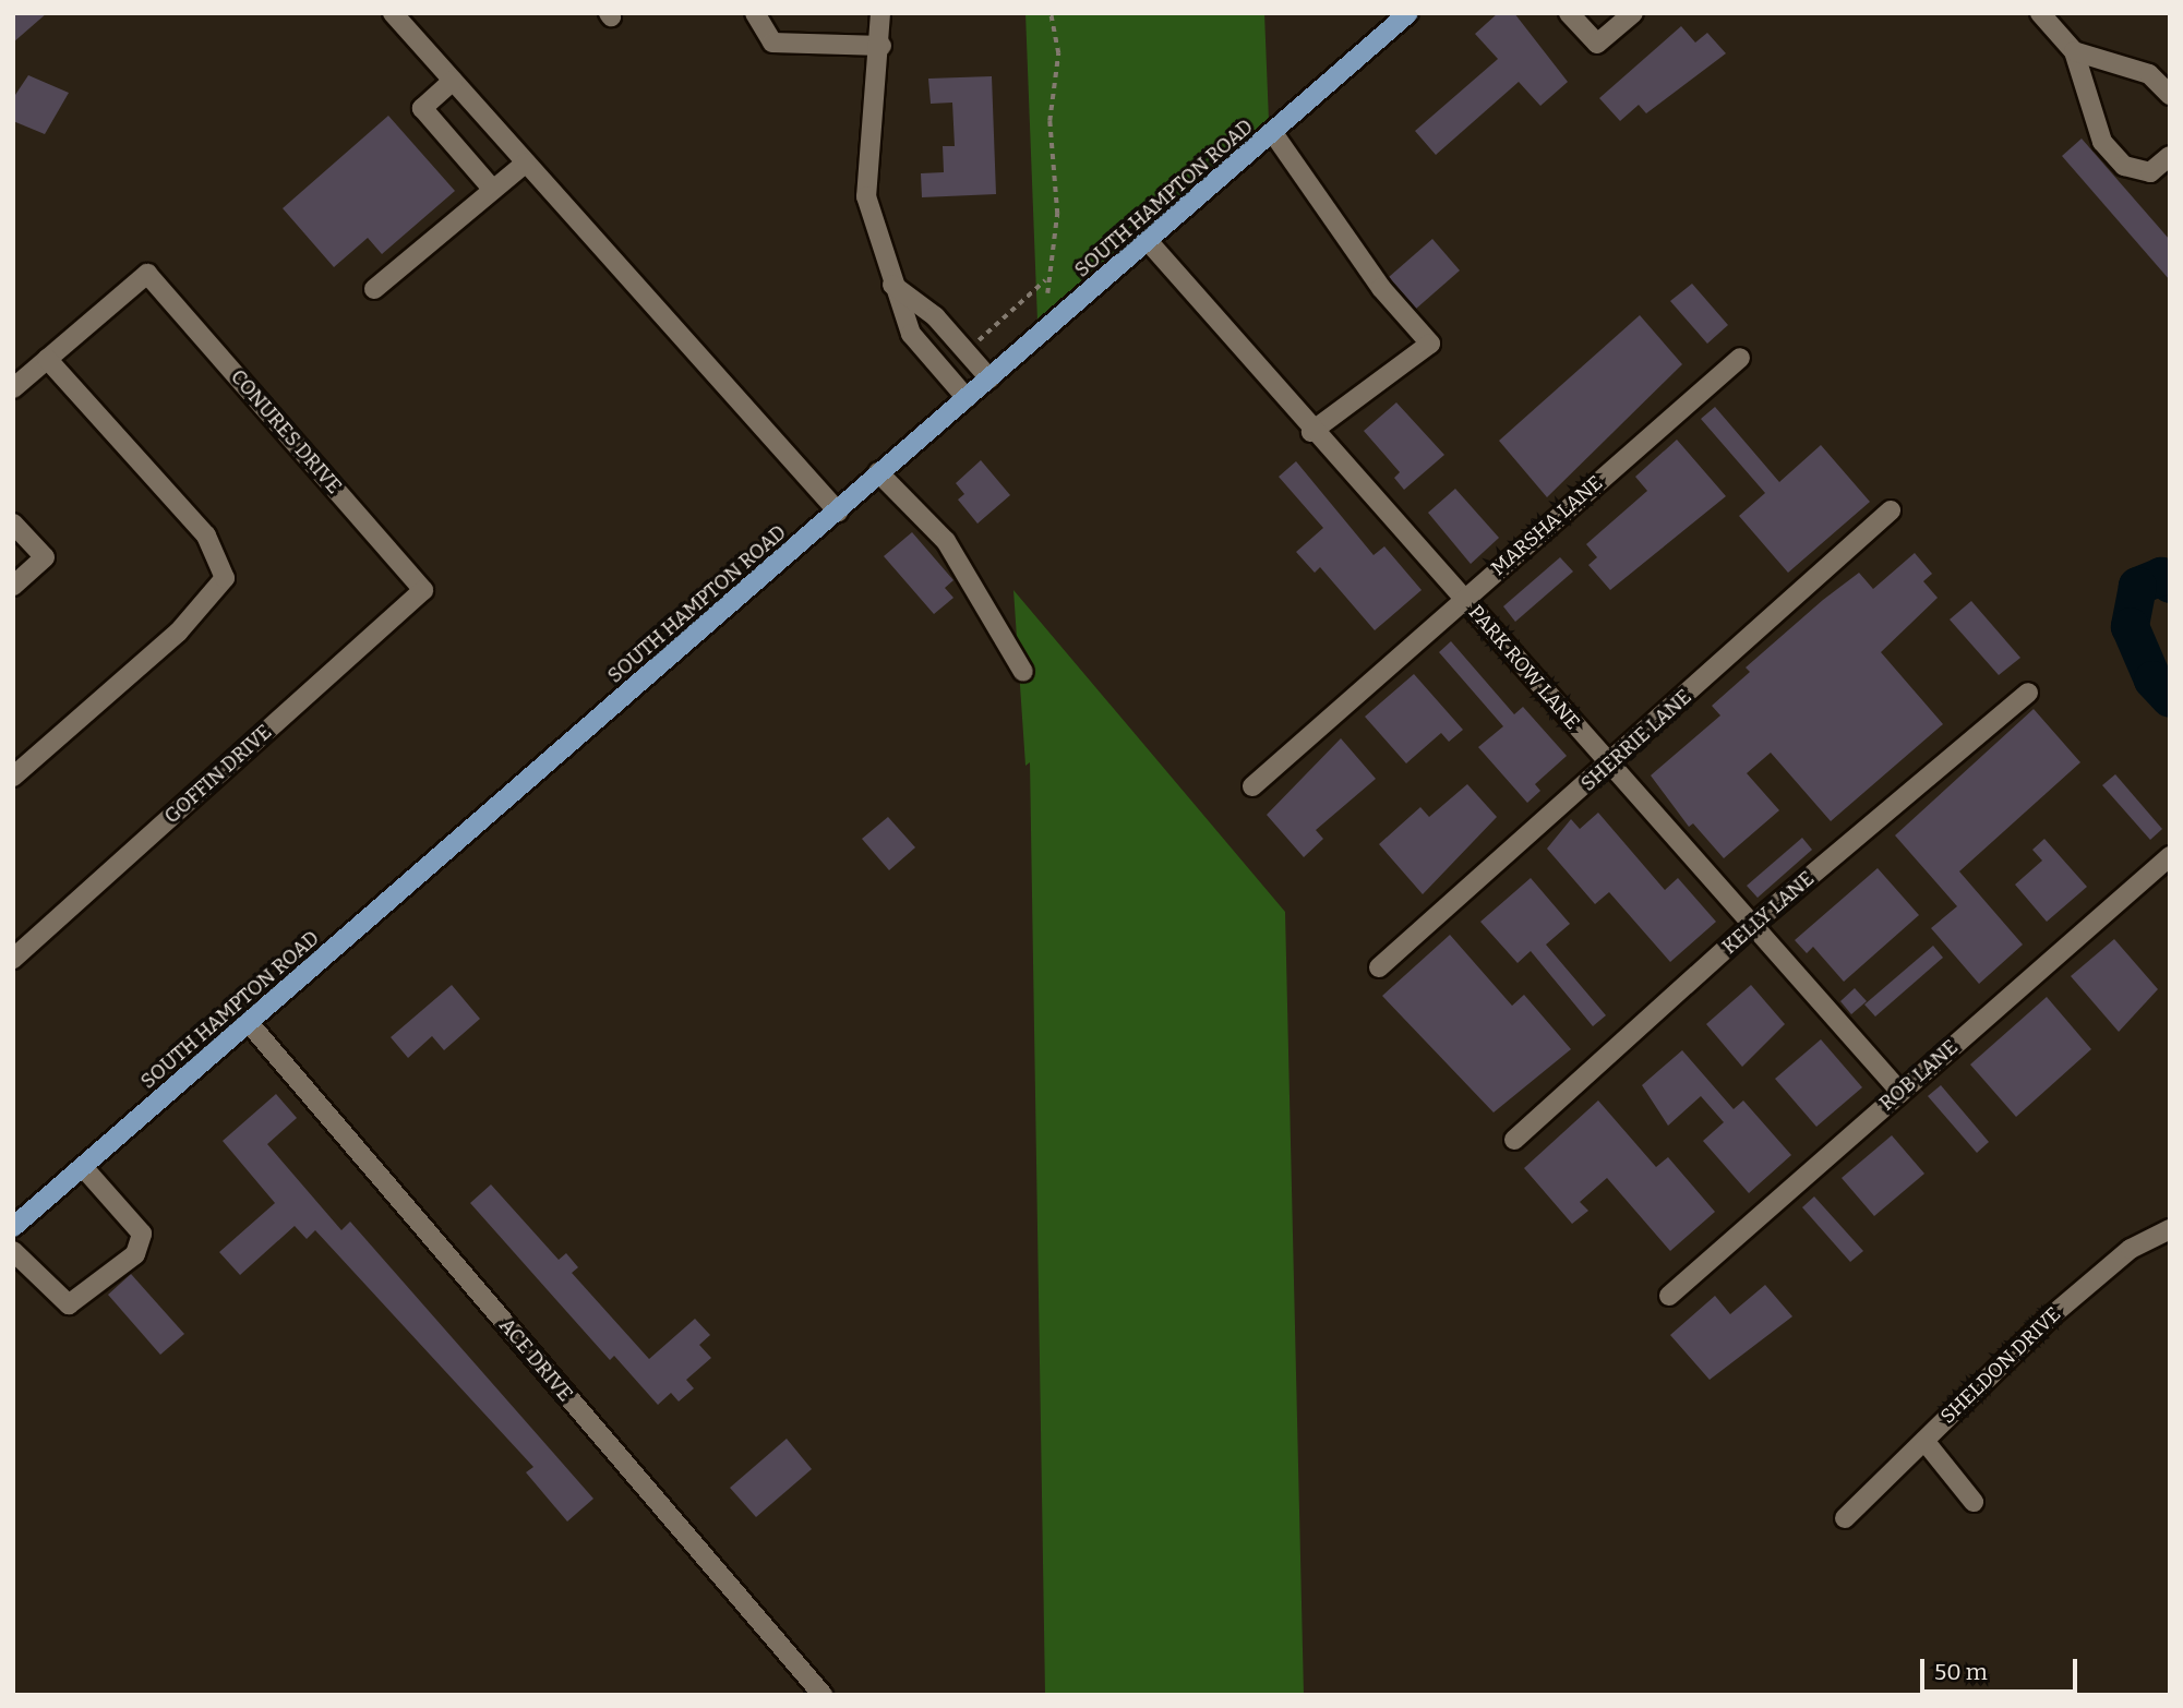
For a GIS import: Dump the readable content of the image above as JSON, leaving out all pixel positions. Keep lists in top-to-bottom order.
{
  "streets": {
    "main road": ["SOUTH HAMPTON ROAD"],
    "street": [
      "CONURES DRIVE",
      "MARSHA LANE",
      "PARK ROW LANE",
      "SHERRIE LANE",
      "GOFFIN DRIVE",
      "KELLY LANE",
      "ROB LANE",
      "ACE DRIVE",
      "SHELDON DRIVE"
    ]
  },
  "crossings": [
    ["SOUTH HAMPTON ROAD", "PARK ROW LANE"],
    ["SOUTH HAMPTON ROAD", "ACE DRIVE"],
    ["CONURES DRIVE", "GOFFIN DRIVE"],
    ["MARSHA LANE", "PARK ROW LANE"],
    ["PARK ROW LANE", "SHERRIE LANE"],
    ["PARK ROW LANE", "KELLY LANE"],
    ["PARK ROW LANE", "ROB LANE"]
  ],
  "scale_bar": "50 m"
}
